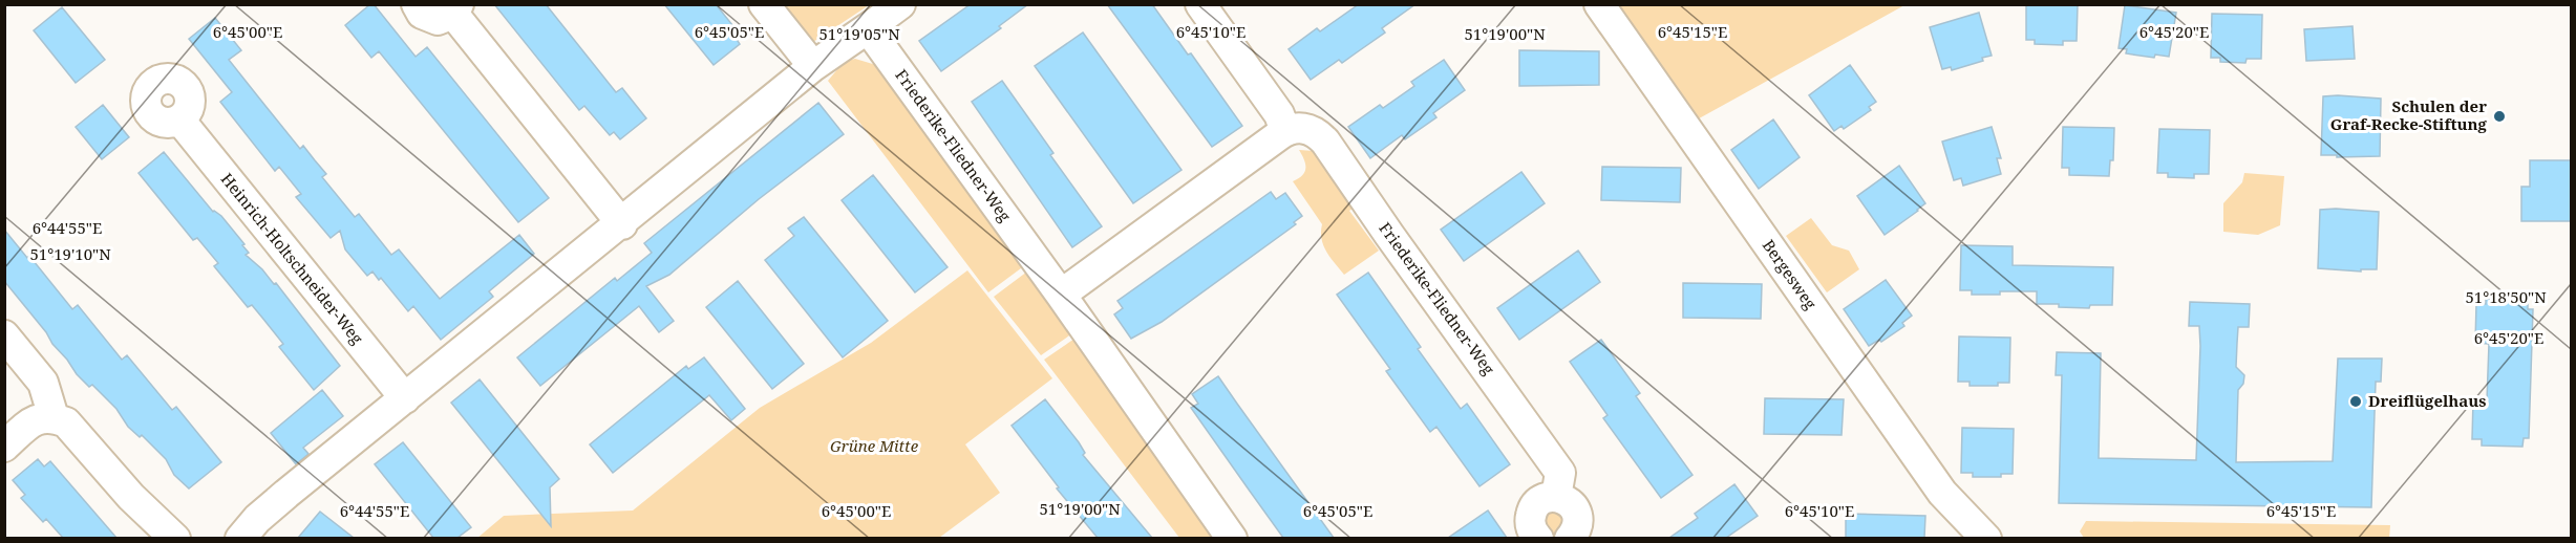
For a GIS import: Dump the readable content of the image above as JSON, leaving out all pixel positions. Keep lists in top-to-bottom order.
{
  "streets": {
    "street": ["Friederike-Fliedner-Weg", "Heinrich-Holtschneider-Weg", "Bergesweg"]
  },
  "parks": ["Grüne Mitte"],
  "places": ["Schulen der Graf-Recke-Stiftung", "Dreiflügelhaus"],
  "coordinates": [
    "6°45'15\"E",
    "6°45'00\"E",
    "6°45'05\"E",
    "6°45'10\"E",
    "6°45'20\"E",
    "51°19'05\"N",
    "51°19'00\"N",
    "6°44'55\"E",
    "51°19'10\"N",
    "51°18'50\"N"
  ]
}
